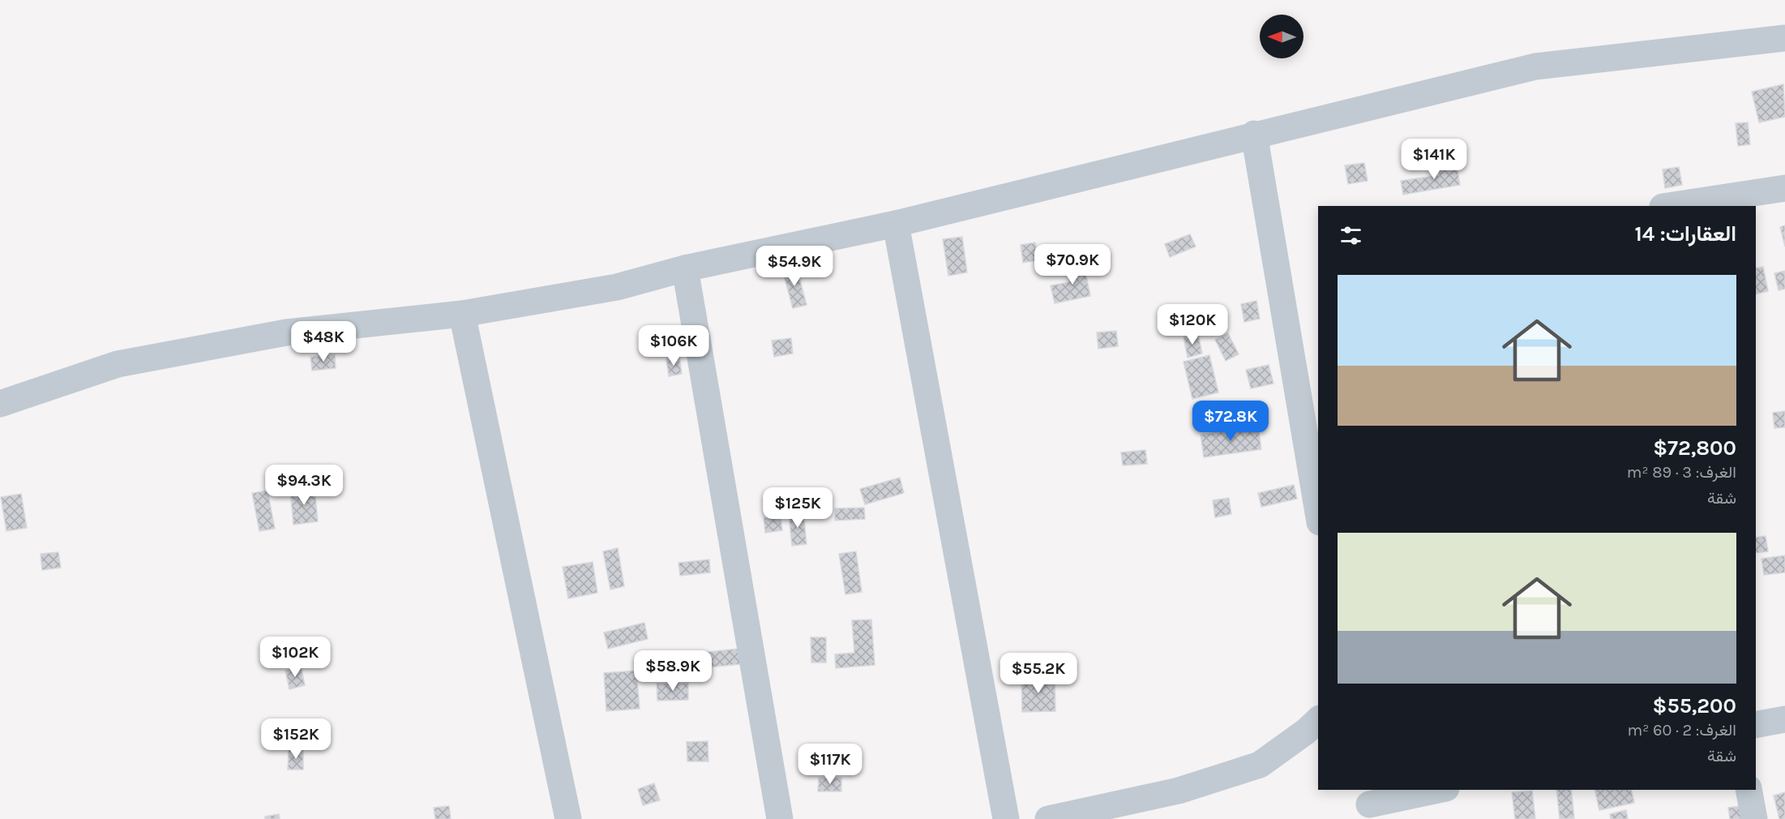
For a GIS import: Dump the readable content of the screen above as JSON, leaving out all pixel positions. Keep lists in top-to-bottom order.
{
  "north": "left",
  "page": {
    "price": [
      "$141K",
      "$70.9K",
      "$54.9K",
      "$120K",
      "$48K",
      "$106K",
      "$72.8K",
      "$94.3K",
      "$125K",
      "$102K",
      "$58.9K",
      "$55.2K",
      "$152K",
      "$117K"
    ],
    "heading": "العقارات: 14",
    "list": [
      {
        "name": "$72,800",
        "note": "الغرف: 3 · 89 m² · شقة"
      },
      {
        "name": "$55,200",
        "note": "الغرف: 2 · 60 m² · شقة"
      }
    ]
  }
}
